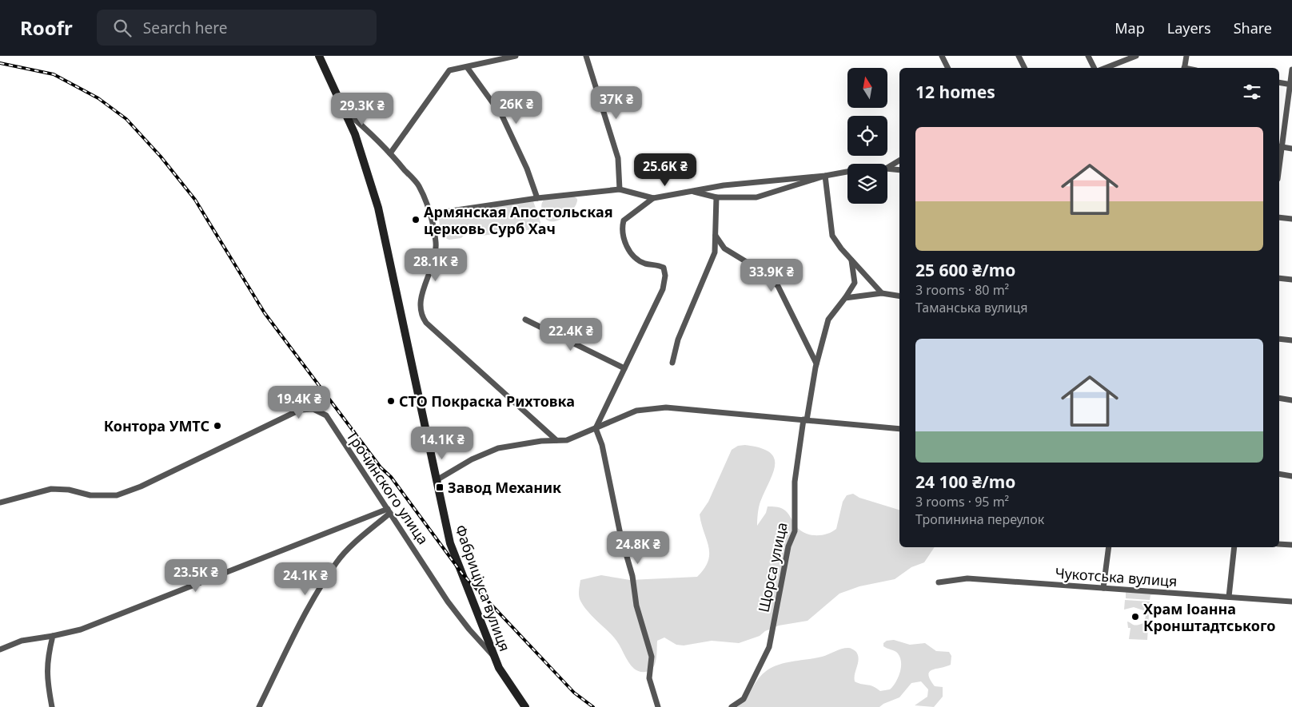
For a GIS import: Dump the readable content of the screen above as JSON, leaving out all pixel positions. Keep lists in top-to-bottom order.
{
  "streets": {
    "main road": ["Фабриціуса вулиця"],
    "street": ["Трочинского улица", "Щорса улица", "Чукотська вулиця"]
  },
  "crossings": [
    ["Трочинского улица", "Фабриціуса вулиця"]
  ],
  "places": {
    "other": [
      "Армянская Апостольская церковь Сурб Хач",
      "СТО Покраска Рихтовка",
      "Контора УМТС",
      "Храм Іоанна Кронштадтського"
    ],
    "transit": ["Завод Механик"]
  },
  "north": "top",
  "page": {
    "header": "Roofr",
    "search": "Search here",
    "nav": ["Map", "Layers", "Share"],
    "heading": "12 homes",
    "price": [
      "37K ₴",
      "26K ₴",
      "29.3K ₴",
      "25.6K ₴",
      "28.1K ₴",
      "33.9K ₴",
      "22.4K ₴",
      "19.4K ₴",
      "14.1K ₴",
      "24.8K ₴",
      "23.5K ₴",
      "24.1K ₴"
    ],
    "list": [
      {
        "name": "25 600 ₴/mo",
        "note": "3 rooms · 80 m² · Таманська вулиця"
      },
      {
        "name": "24 100 ₴/mo",
        "note": "3 rooms · 95 m² · Тропинина переулок"
      }
    ]
  }
}
